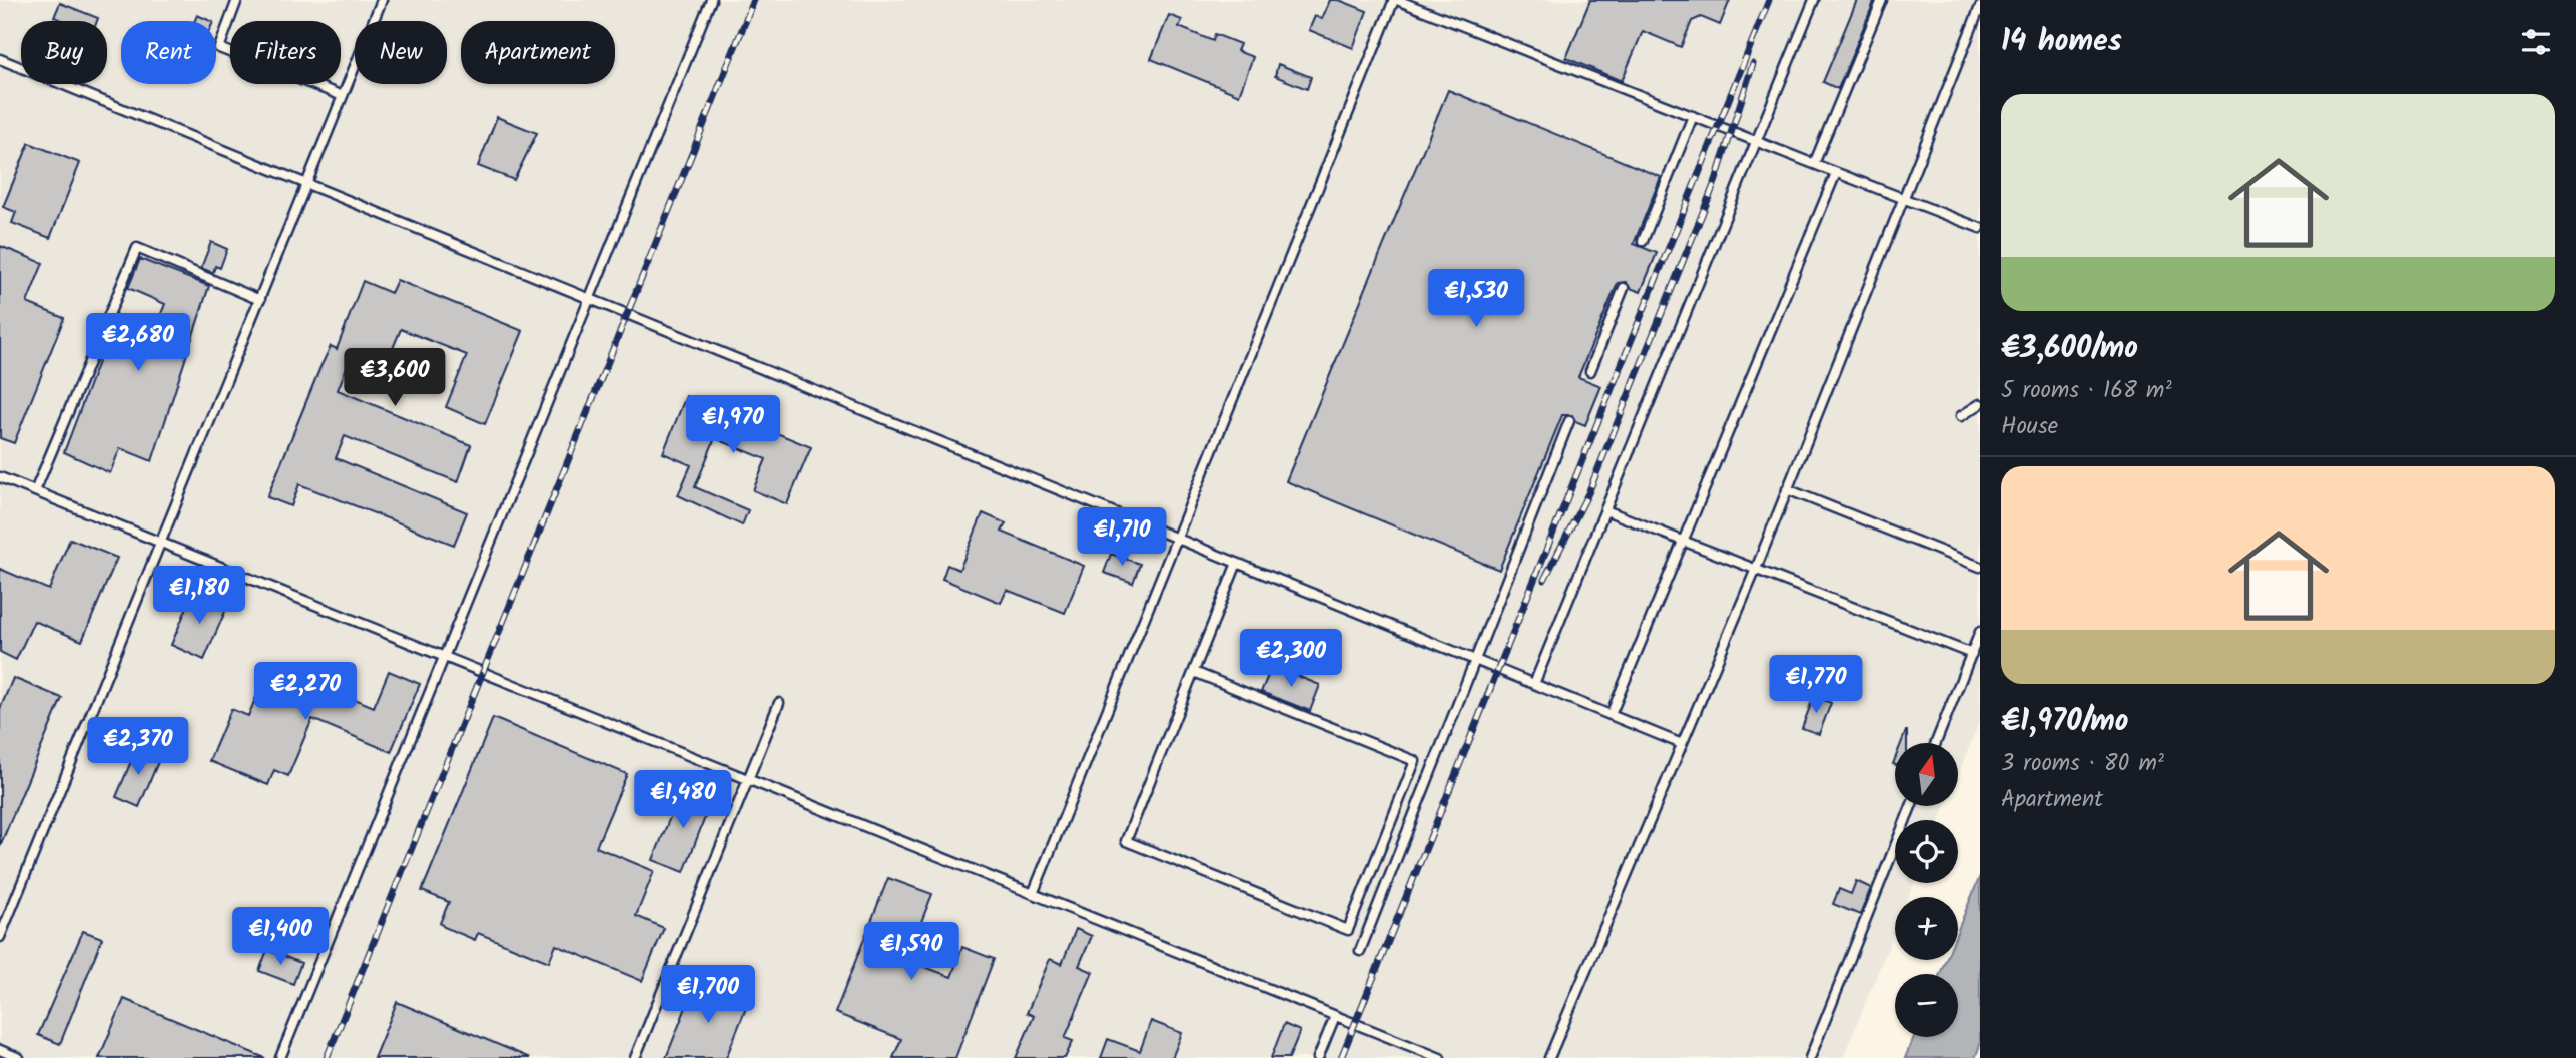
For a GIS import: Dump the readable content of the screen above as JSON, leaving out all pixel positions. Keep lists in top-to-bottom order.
{
  "north": "top",
  "page": {
    "heading": "14 homes",
    "chip": [
      "Buy",
      "Rent",
      "Filters",
      "New",
      "Apartment"
    ],
    "list": [
      {
        "name": "€3,600/mo",
        "note": "5 rooms · 168 m² · House"
      },
      {
        "name": "€1,970/mo",
        "note": "3 rooms · 80 m² · Apartment"
      }
    ],
    "price": [
      "€1,530",
      "€2,680",
      "€3,600",
      "€1,970",
      "€1,710",
      "€1,180",
      "€2,300",
      "€1,770",
      "€2,270",
      "€2,370",
      "€1,480",
      "€1,400",
      "€1,590",
      "€1,700"
    ],
    "map_buttons": ["+", "−"]
  }
}
